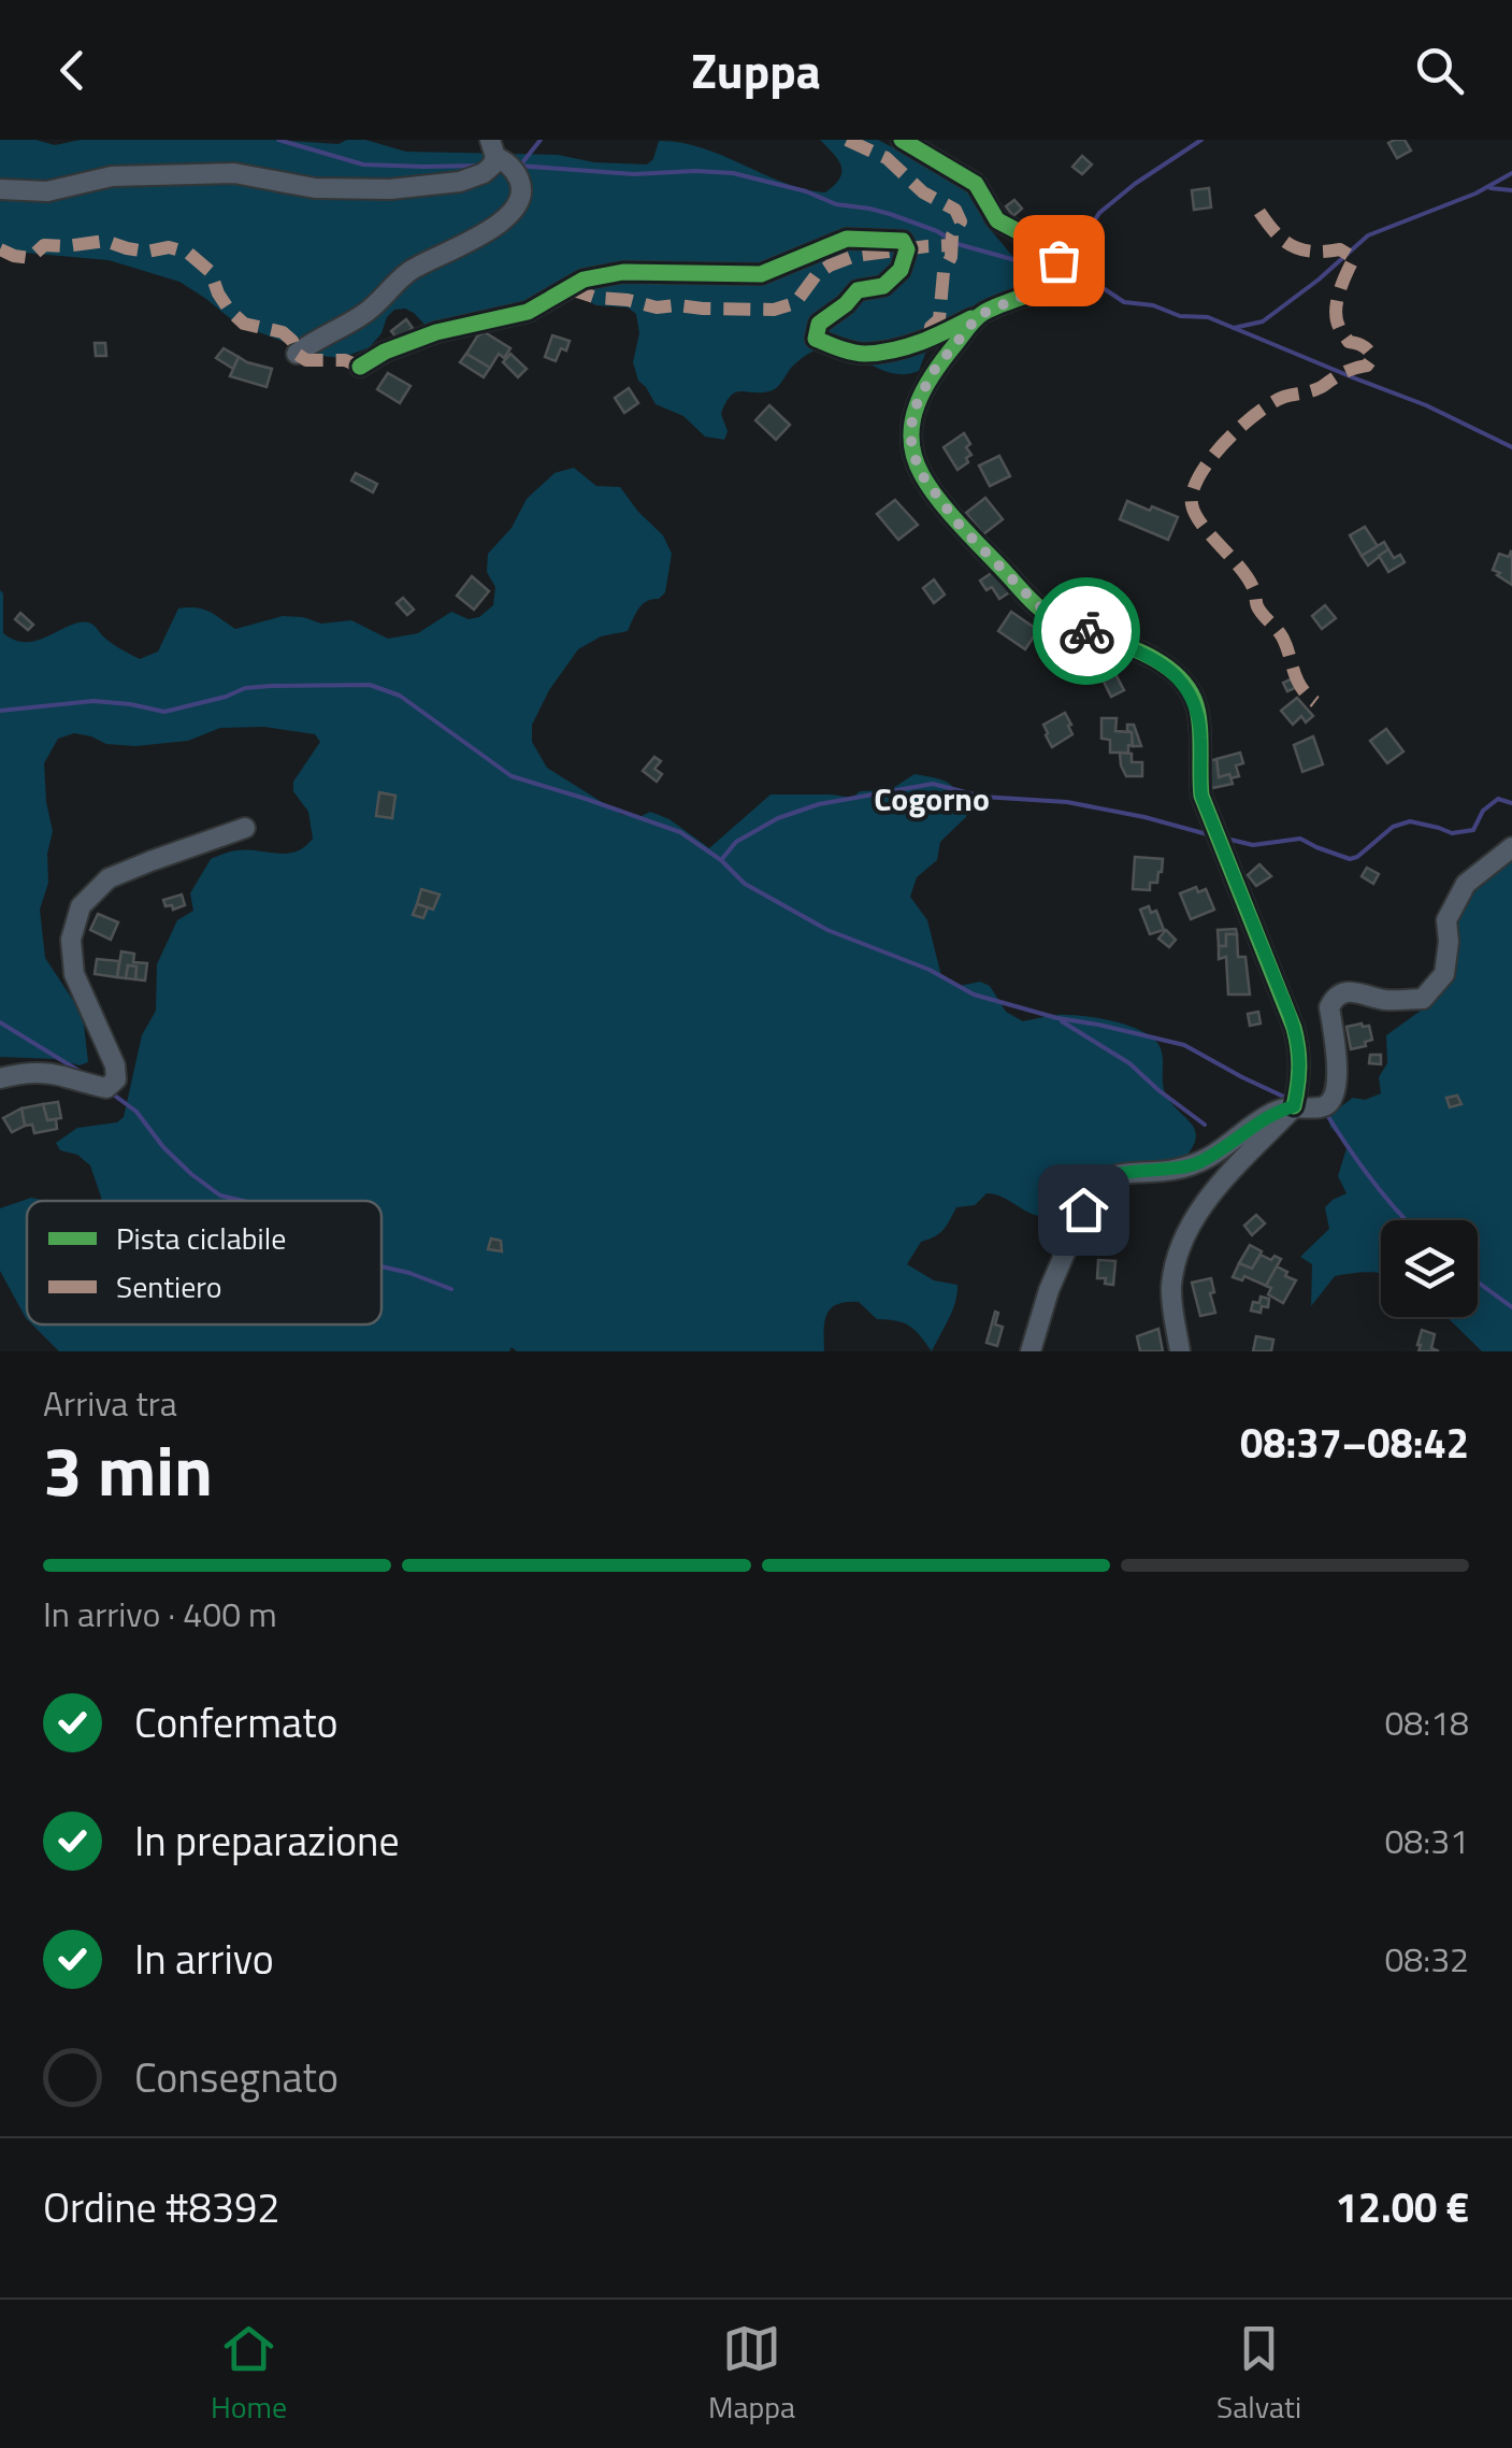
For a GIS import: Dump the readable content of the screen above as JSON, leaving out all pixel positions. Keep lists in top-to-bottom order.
{
  "districts": ["Cogorno"],
  "legend": ["Pista ciclabile", "Sentiero"],
  "page": {
    "header": "Zuppa",
    "heading": ["3 min", "Arriva tra", "08:37–08:42"],
    "panel": ["Ordine #8392", "12.00 €"],
    "bar": "In arrivo · 400 m",
    "list": [
      ["Confermato", "08:18"],
      ["In preparazione", "08:31"],
      ["In arrivo", "08:32"],
      "Consegnato"
    ],
    "tabs": ["Home", "Mappa", "Salvati"]
  }
}
